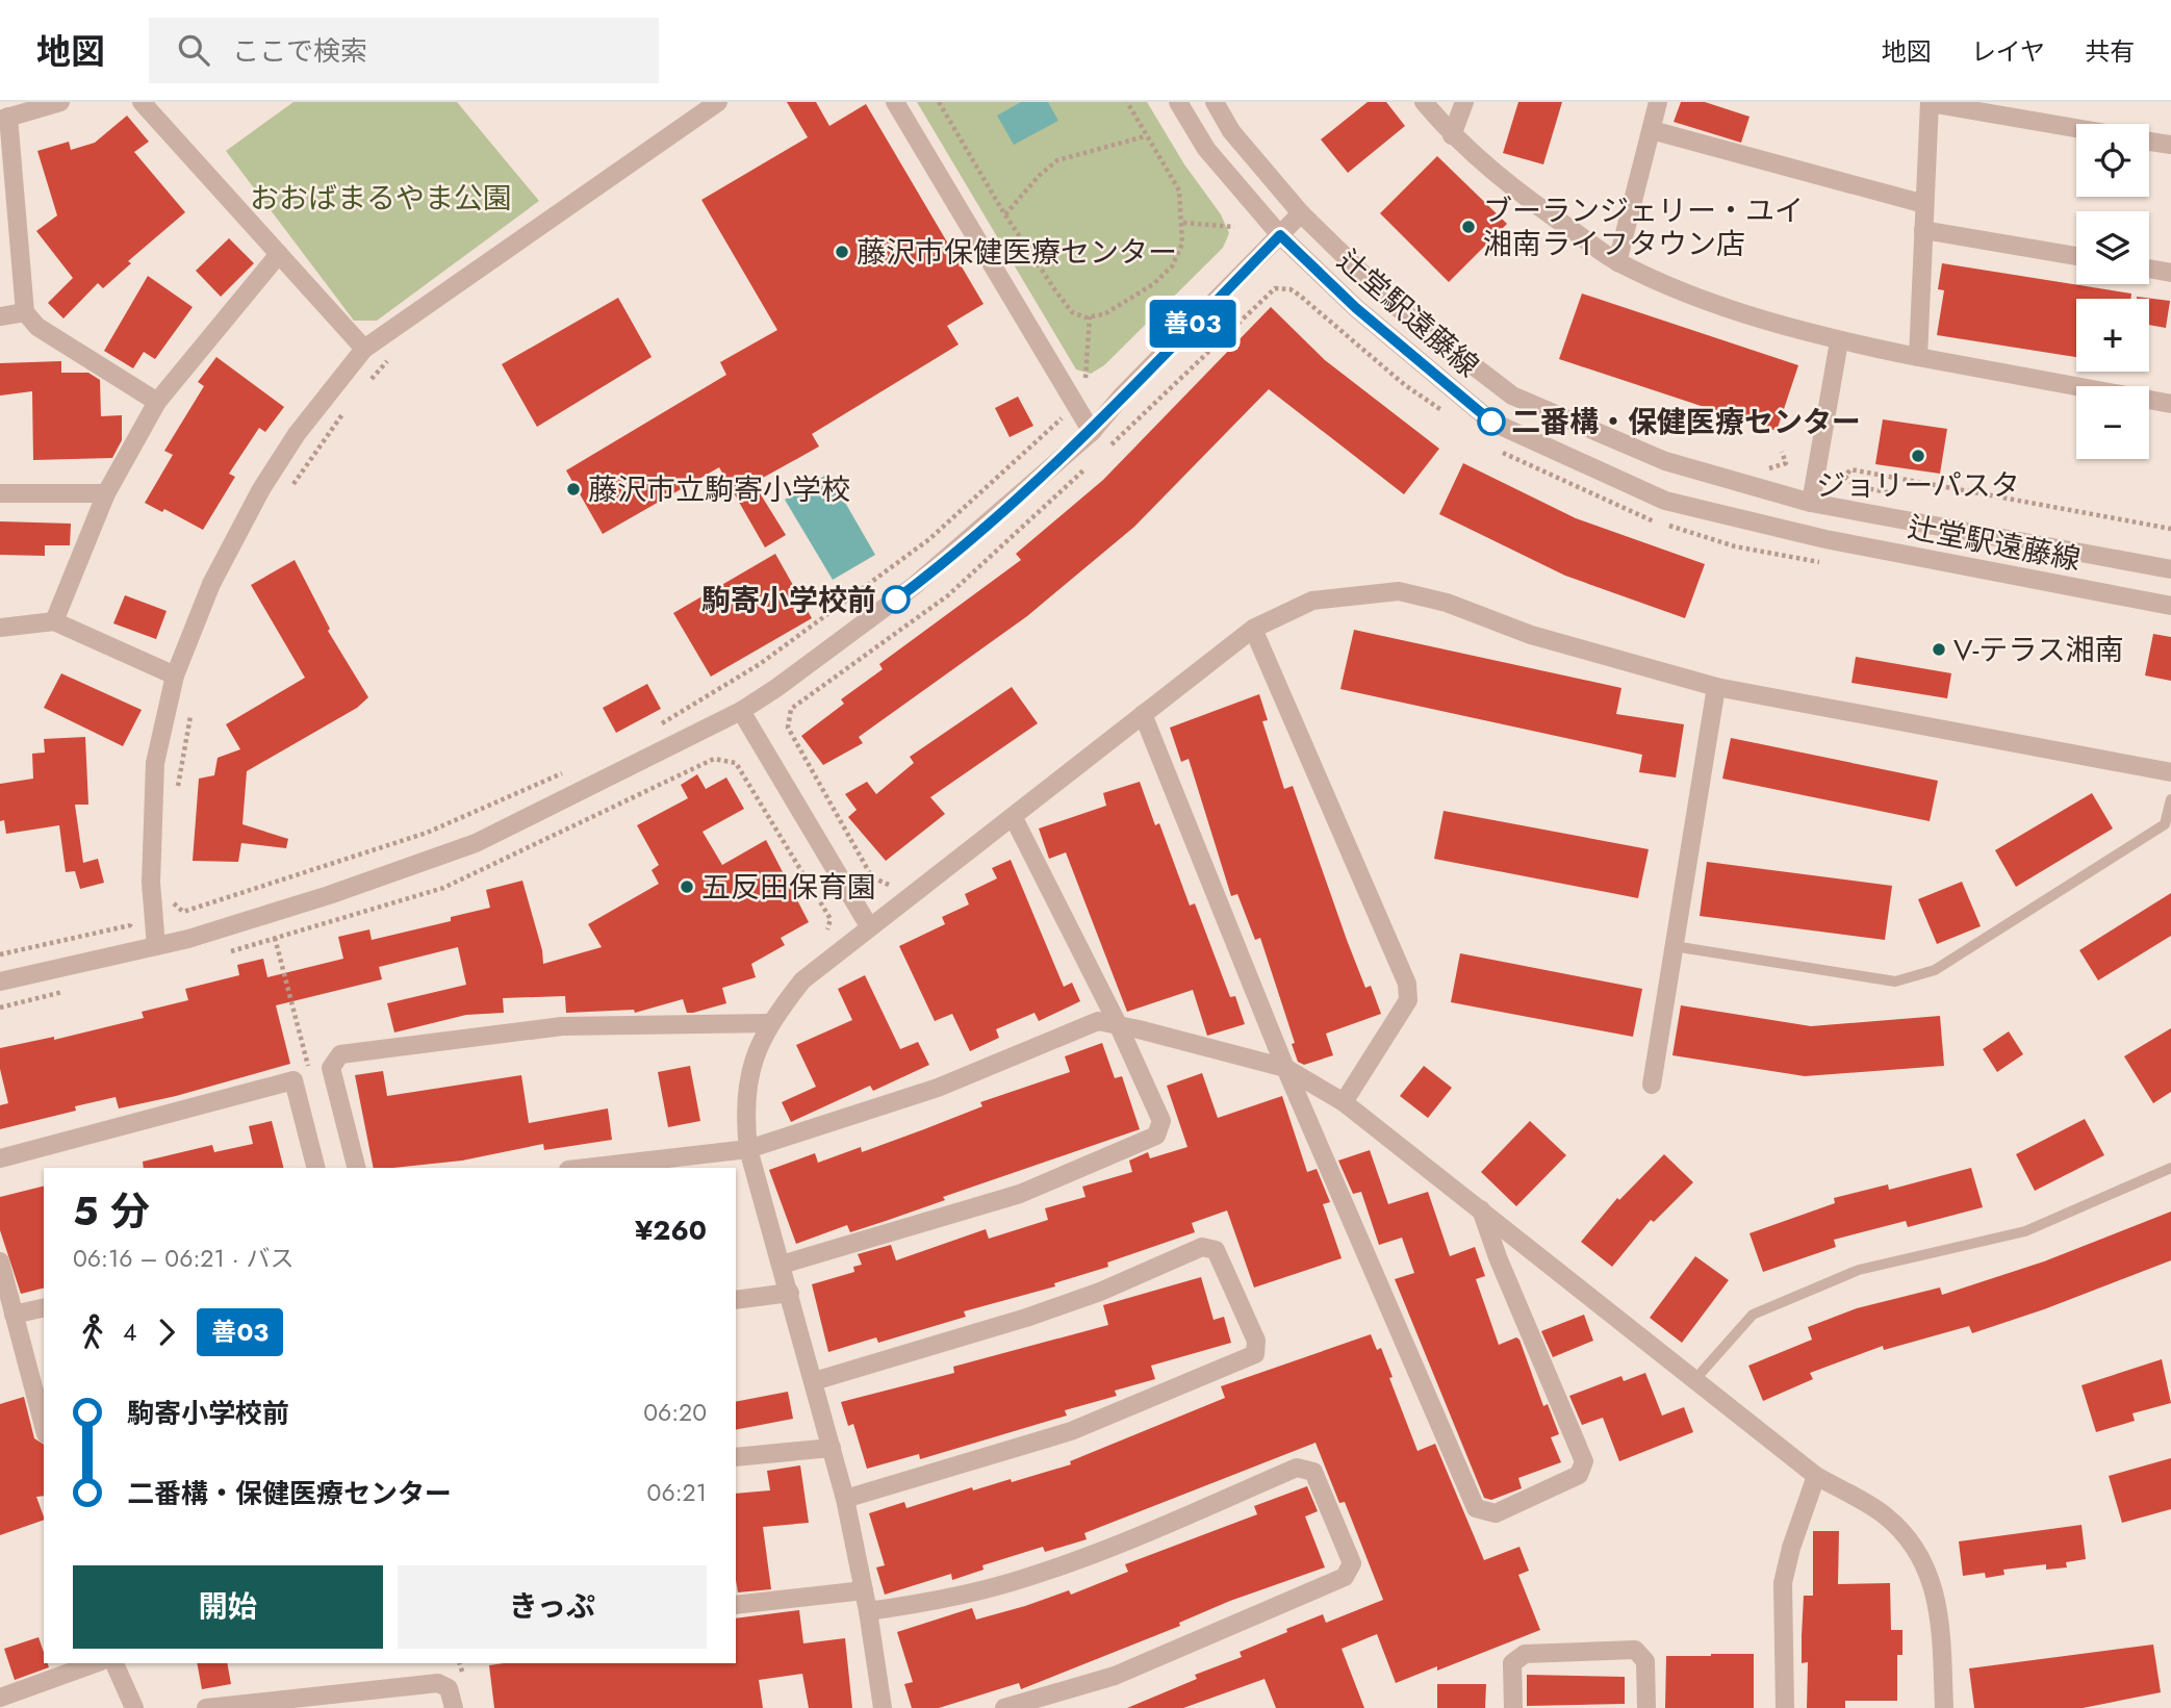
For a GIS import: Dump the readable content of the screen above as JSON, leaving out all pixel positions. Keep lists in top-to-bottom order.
{
  "streets": {
    "street": ["辻堂駅遠藤線"]
  },
  "parks": ["おおばまるやま公園"],
  "places": [
    "ブーランジェリー・ユイ 湘南ライフタウン店",
    "藤沢市保健医療センター",
    "二番構・保健医療センター",
    "ジョリーパスタ",
    "藤沢市立駒寄小学校",
    "駒寄小学校前",
    "V-テラス湘南",
    "五反田保育園"
  ],
  "lines": ["bus line 善03"],
  "page": {
    "header": "地図",
    "search": "ここで検索",
    "nav": ["地図", "レイヤ", "共有"],
    "on_map": "善03",
    "map_buttons": ["+", "−"],
    "heading": ["5 分", "06:16 – 06:21 · バス", "¥260"],
    "legs": ["4", "善03"],
    "list": [
      {
        "name": "駒寄小学校前",
        "value": "06:20"
      },
      {
        "name": "二番構・保健医療センター",
        "value": "06:21"
      }
    ],
    "buttons": ["開始", "きっぷ"]
  }
}
